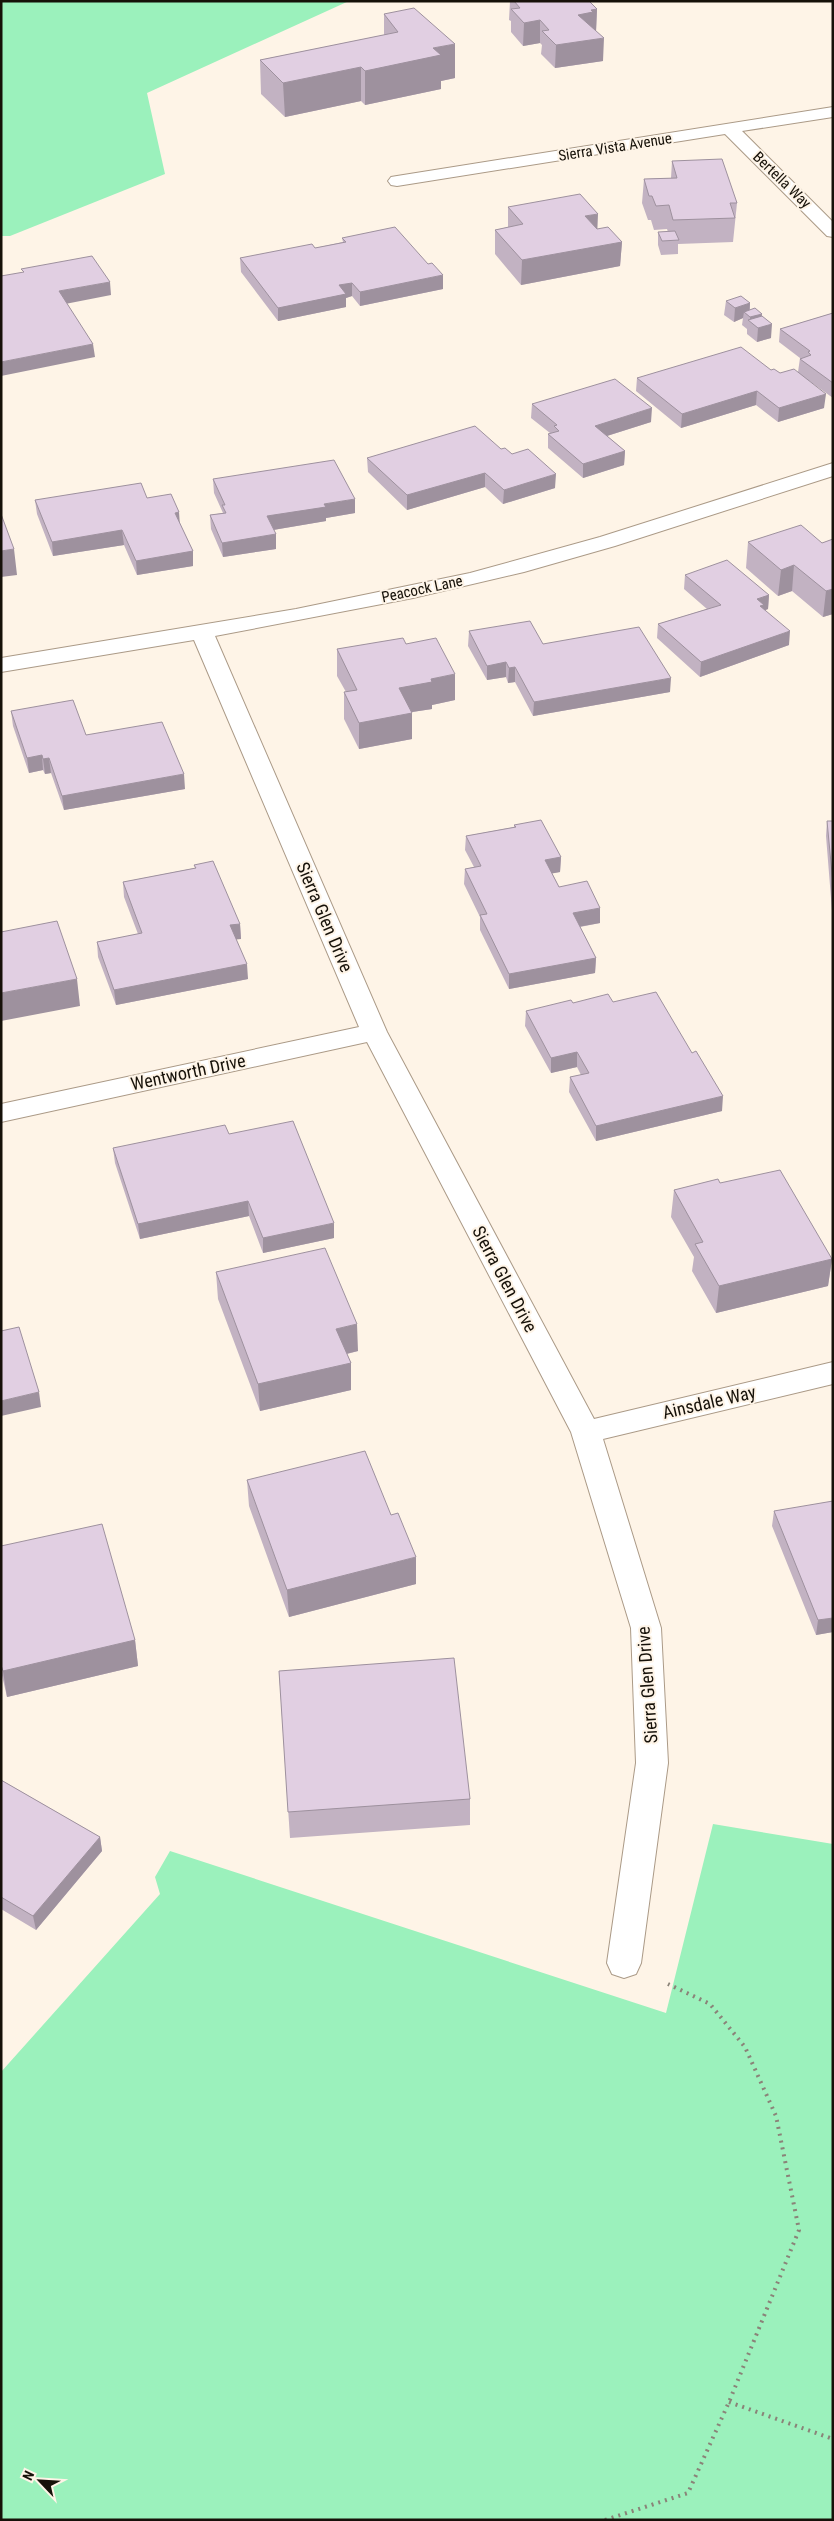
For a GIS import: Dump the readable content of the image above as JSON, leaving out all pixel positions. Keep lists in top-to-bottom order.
{
  "streets": {
    "street": [
      "Sierra Vista Avenue",
      "Bertella Way",
      "Peacock Lane",
      "Sierra Glen Drive",
      "Wentworth Drive",
      "Ainsdale Way"
    ]
  },
  "crossings": [
    ["Sierra Vista Avenue", "Bertella Way"],
    ["Peacock Lane", "Sierra Glen Drive"],
    ["Sierra Glen Drive", "Wentworth Drive"],
    ["Sierra Glen Drive", "Ainsdale Way"]
  ],
  "north": "top left"
}
